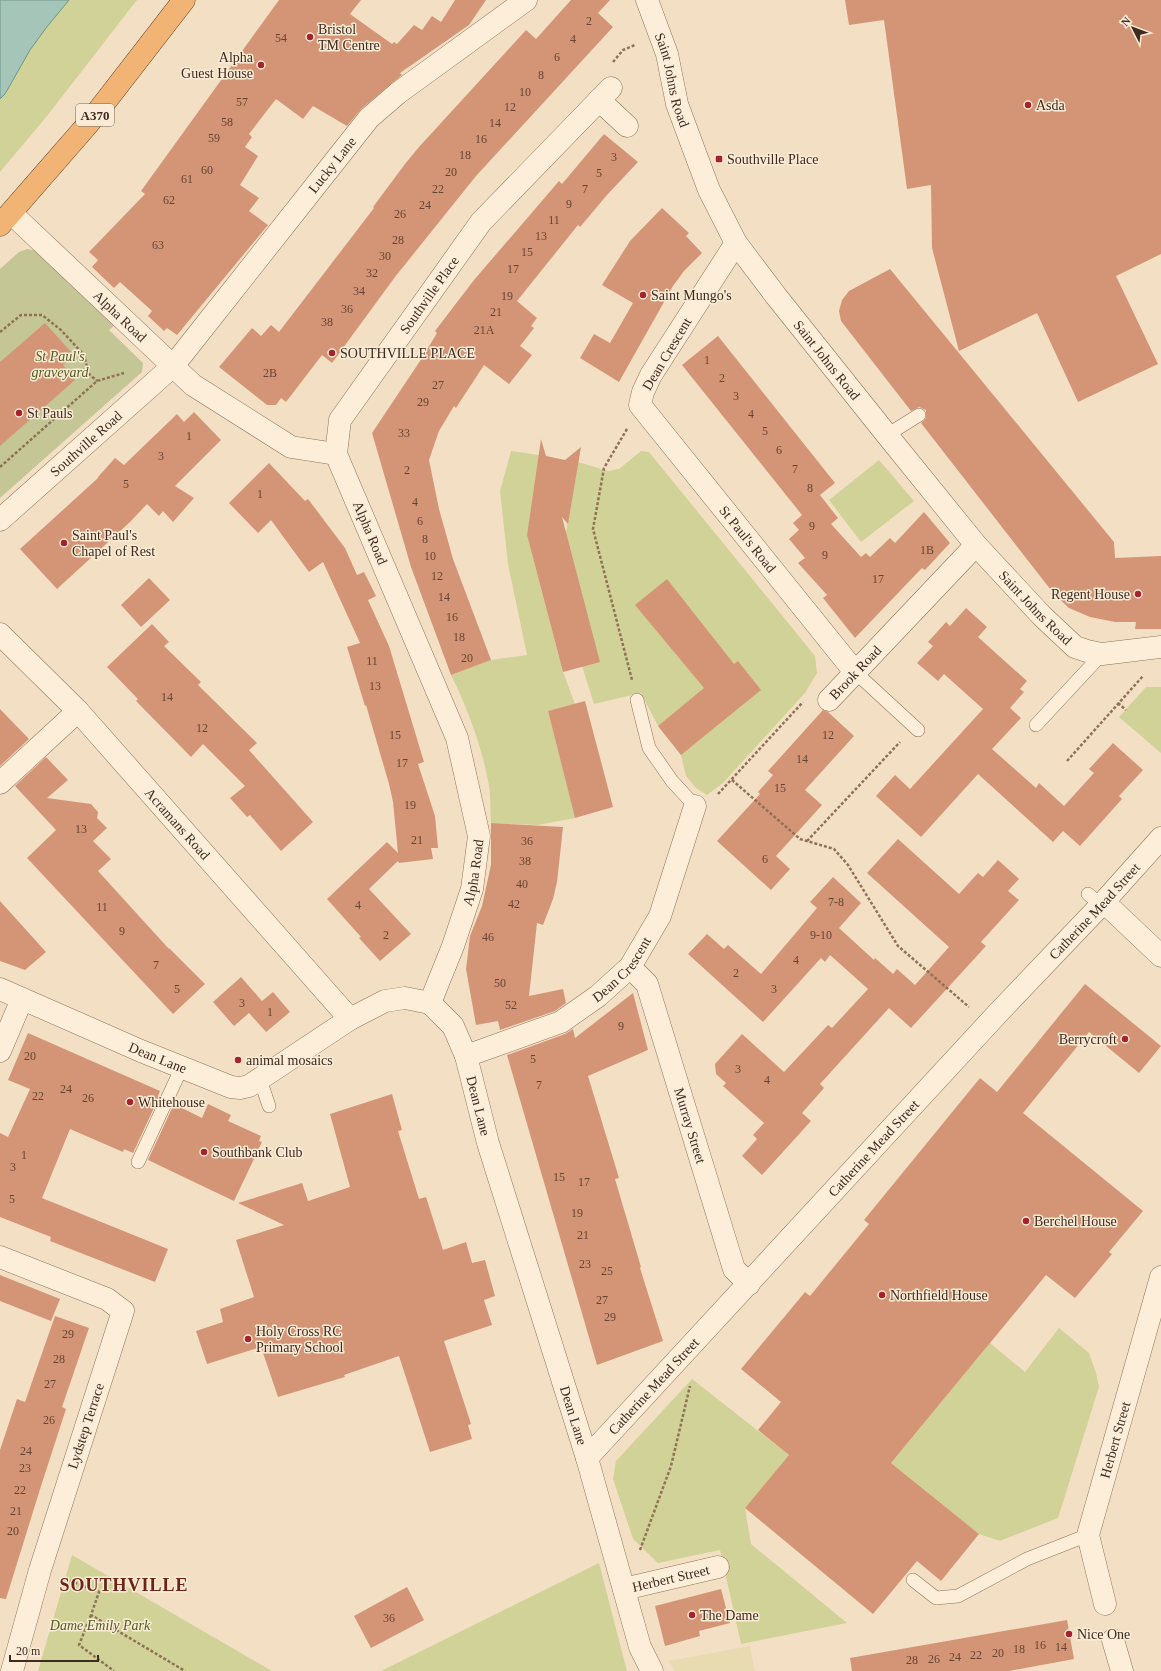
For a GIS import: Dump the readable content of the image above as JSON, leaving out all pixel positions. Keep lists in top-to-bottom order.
{
  "streets": {
    "highway": ["A370"],
    "street": [
      "Saint Johns Road",
      "Lucky Lane",
      "Southville Place",
      "Alpha Road",
      "Dean Crescent",
      "Southville Road",
      "St Paul's Road",
      "Brook Road",
      "Acramans Road",
      "Catherine Mead Street",
      "Dean Lane",
      "Murray Street",
      "Lydstep Terrace",
      "Herbert Street"
    ]
  },
  "crossings": [
    ["Saint Johns Road", "Dean Crescent"],
    ["Saint Johns Road", "Brook Road"],
    ["A370", "Alpha Road"],
    ["Lucky Lane", "Alpha Road"],
    ["Lucky Lane", "Southville Road"],
    ["Southville Place", "Alpha Road"],
    ["Alpha Road", "Southville Road"],
    ["Alpha Road", "Dean Lane"],
    ["Dean Crescent", "St Paul's Road"],
    ["Dean Crescent", "Brook Road"],
    ["Dean Crescent", "Dean Lane"],
    ["Dean Crescent", "Murray Street"],
    ["St Paul's Road", "Brook Road"],
    ["Acramans Road", "Dean Lane"],
    ["Catherine Mead Street", "Dean Lane"],
    ["Catherine Mead Street", "Murray Street"],
    ["Dean Lane", "Herbert Street"]
  ],
  "districts": ["SOUTHVILLE"],
  "parks": ["St Paul's graveyard", "Dame Emily Park"],
  "places": {
    "other": [
      "Bristol TM Centre",
      "Alpha Guest House",
      "Asda",
      "Saint Mungo's",
      "SOUTHVILLE PLACE",
      "St Pauls",
      "Saint Paul's Chapel of Rest",
      "Regent House",
      "Berrycroft",
      "animal mosaics",
      "Whitehouse",
      "Southbank Club",
      "Berchel House",
      "Northfield House",
      "Holy Cross RC Primary School",
      "The Dame",
      "Nice One"
    ],
    "transit": ["Southville Place"]
  },
  "house_numbers": [
    "2",
    "54",
    "4",
    "6",
    "8",
    "10",
    "57",
    "12",
    "58",
    "14",
    "59",
    "16",
    "18",
    "3",
    "60",
    "20",
    "5",
    "61",
    "22",
    "7",
    "62",
    "9",
    "24",
    "26",
    "11",
    "13",
    "28",
    "63",
    "15",
    "30",
    "17",
    "32",
    "34",
    "19",
    "36",
    "21",
    "38",
    "21A",
    "1",
    "2B",
    "2",
    "27",
    "3",
    "29",
    "4",
    "5",
    "33",
    "1",
    "6",
    "3",
    "7",
    "2",
    "5",
    "8",
    "1",
    "4",
    "6",
    "9",
    "8",
    "1B",
    "9",
    "10",
    "12",
    "17",
    "14",
    "16",
    "18",
    "20",
    "11",
    "13",
    "14",
    "12",
    "15",
    "12",
    "14",
    "17",
    "15",
    "19",
    "13",
    "21",
    "36",
    "6",
    "38",
    "40",
    "7-8",
    "42",
    "4",
    "11",
    "9",
    "2",
    "9-10",
    "46",
    "4",
    "7",
    "2",
    "50",
    "5",
    "3",
    "3",
    "52",
    "1",
    "9",
    "20",
    "5",
    "3",
    "4",
    "7",
    "24",
    "22",
    "26",
    "1",
    "3",
    "15",
    "17",
    "5",
    "19",
    "21",
    "23",
    "25",
    "27",
    "29",
    "29",
    "28",
    "27",
    "26",
    "24",
    "23",
    "22",
    "21",
    "20",
    "36",
    "16",
    "14",
    "18",
    "20",
    "22",
    "24",
    "26",
    "28"
  ],
  "scale_bar": "20 m",
  "north": "top left"
}
